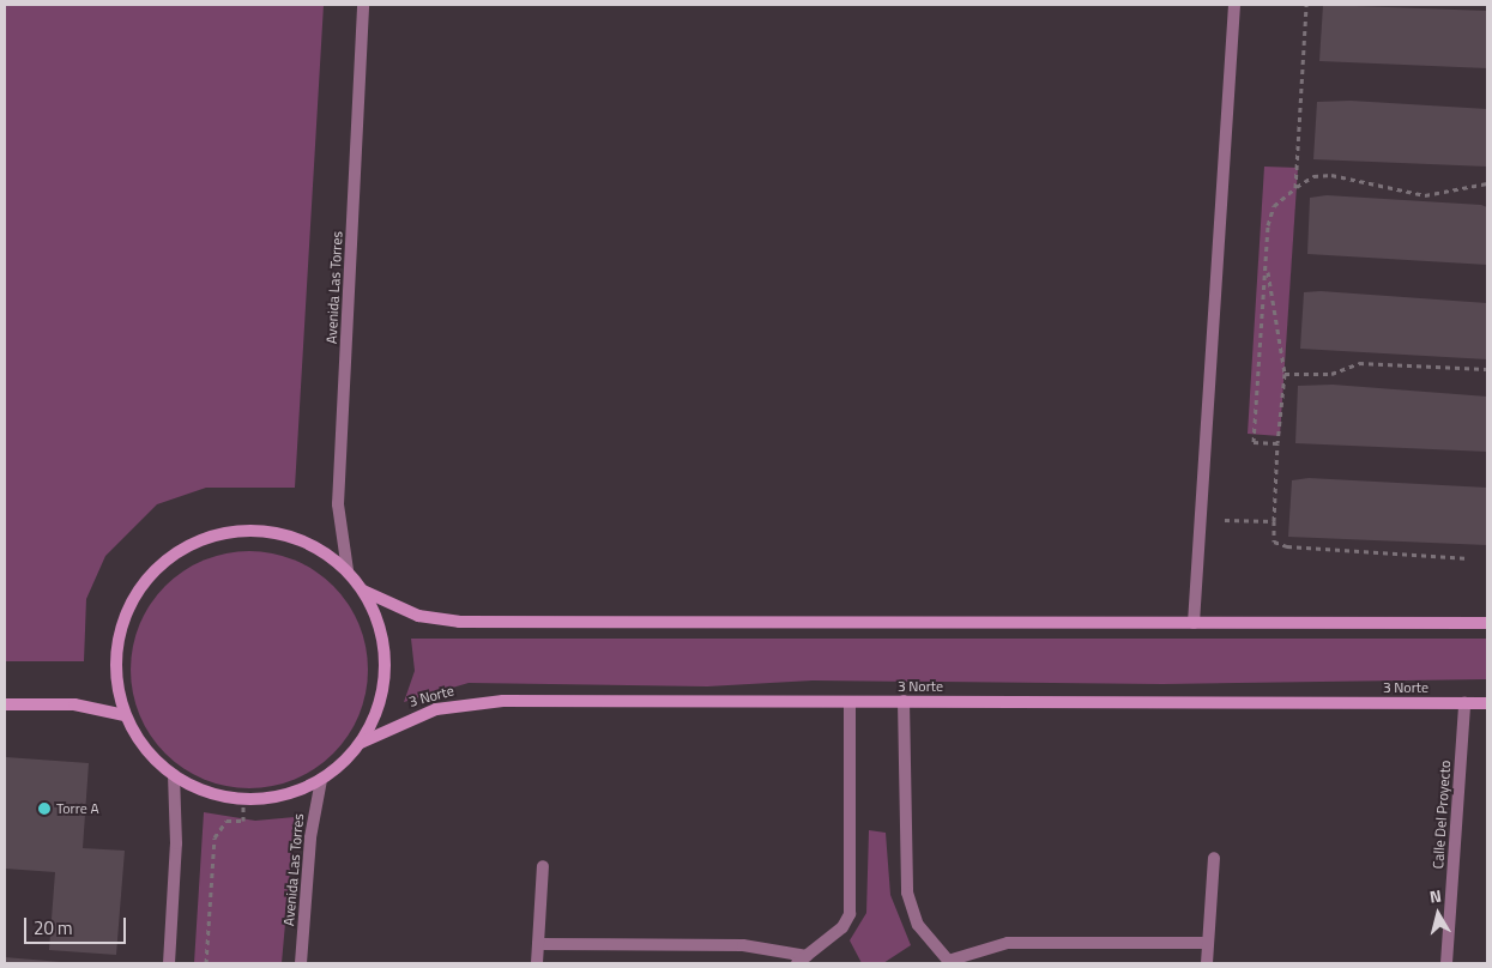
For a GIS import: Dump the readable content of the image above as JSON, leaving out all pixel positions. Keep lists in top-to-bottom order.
{
  "streets": {
    "street": ["Avenida Las Torres", "3 Norte", "Calle Del Proyecto"]
  },
  "crossings": [
    ["3 Norte", "Calle Del Proyecto"]
  ],
  "places": ["Torre A"],
  "scale_bar": "20 m",
  "north": "top"
}
